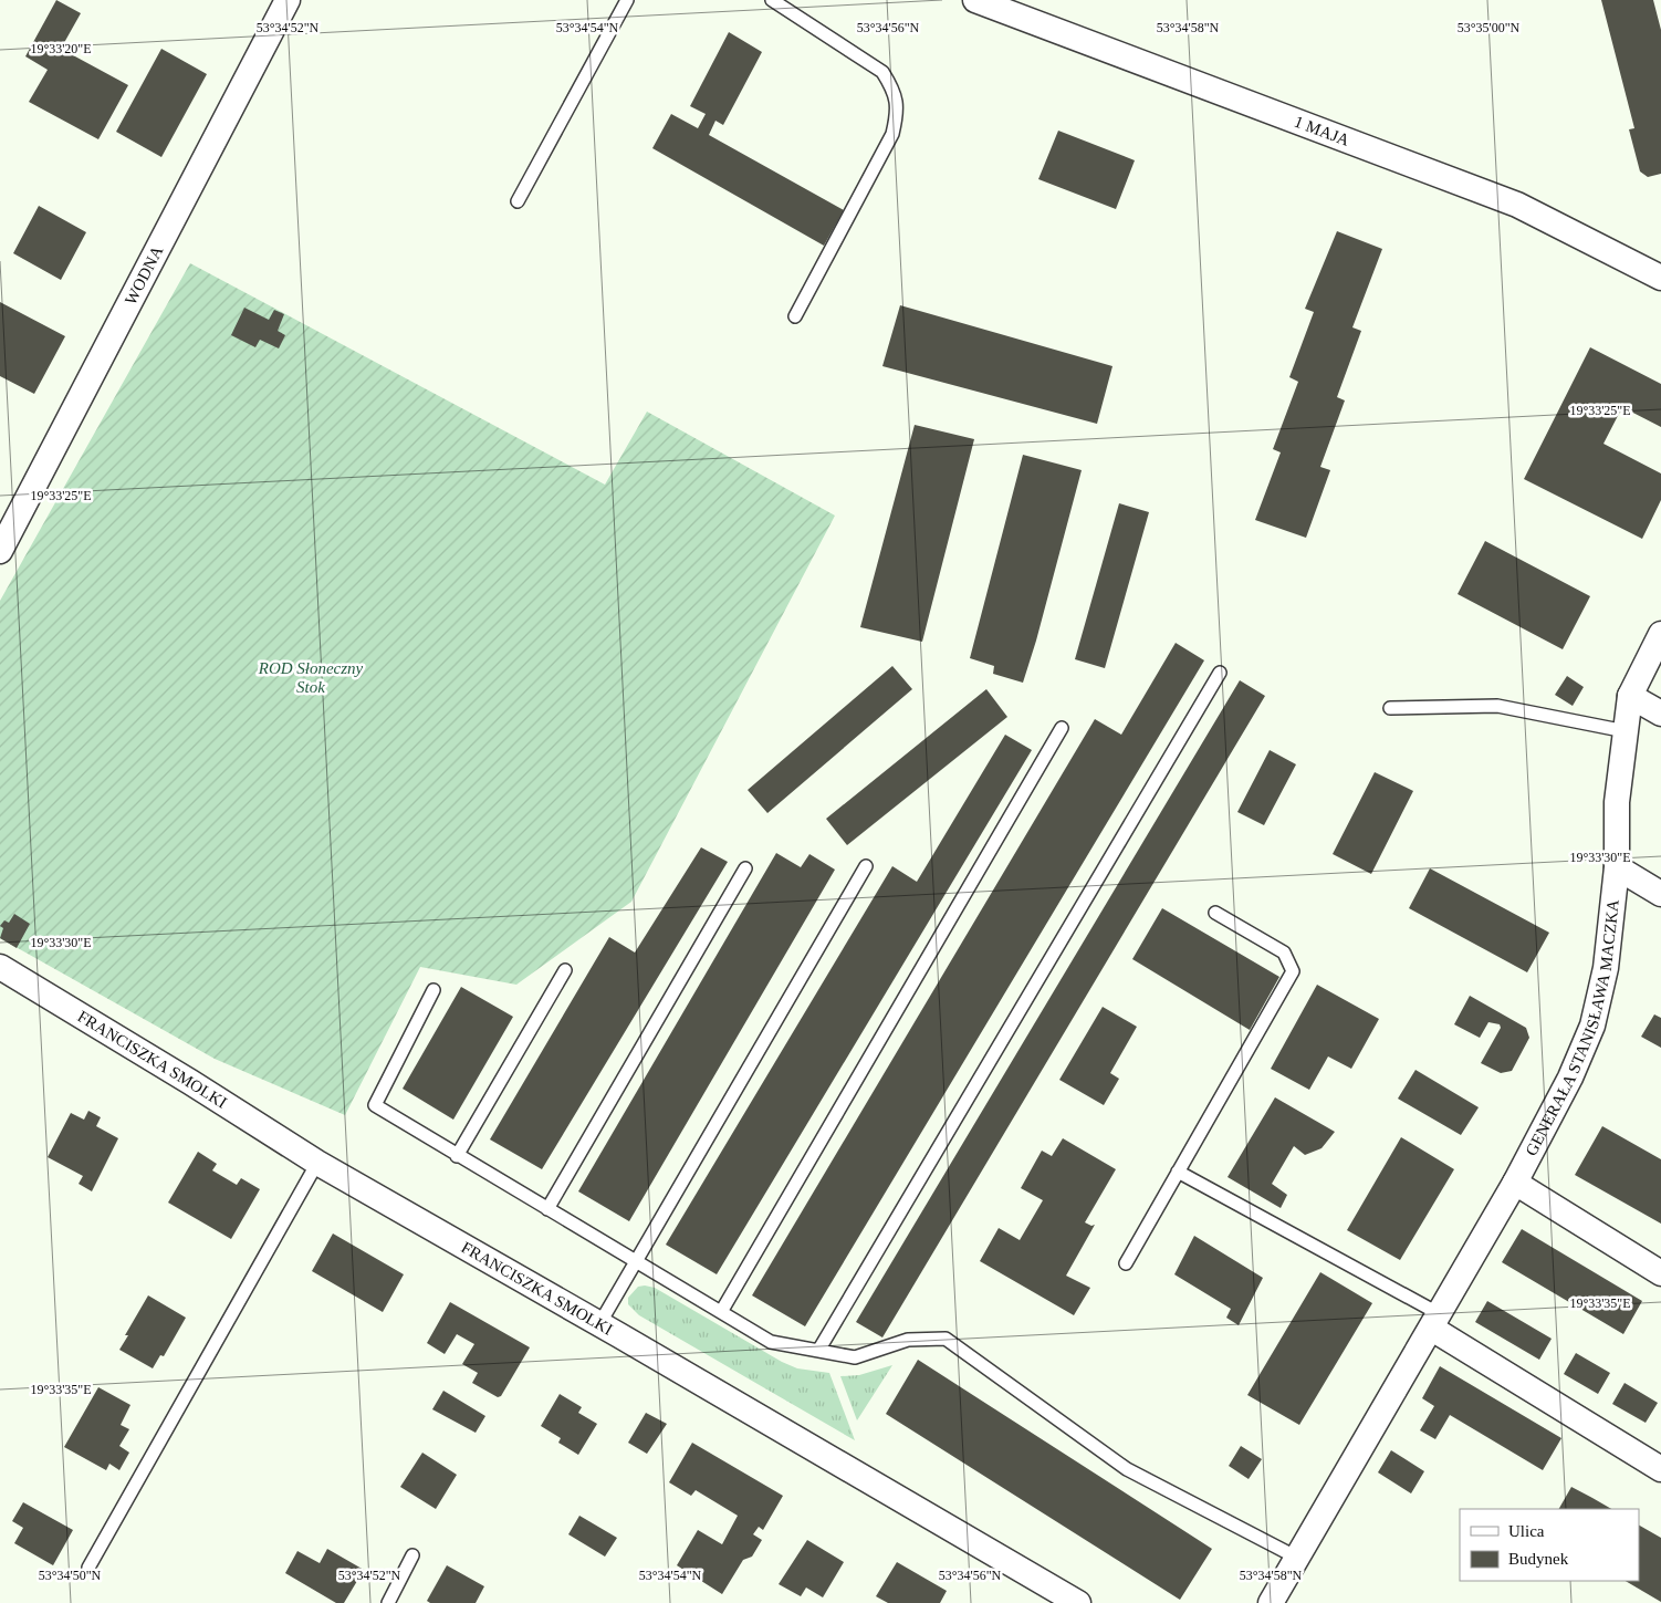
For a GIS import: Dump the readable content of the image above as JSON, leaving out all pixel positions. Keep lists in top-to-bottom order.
{
  "streets": {
    "street": [
      "1 MAJA",
      "WODNA",
      "GENERAŁA STANISŁAWA MACZKA",
      "FRANCISZKA SMOLKI"
    ]
  },
  "parks": ["ROD Słoneczny Stok"],
  "legend": ["Ulica", "Budynek"],
  "coordinates": [
    "53°34'52\"N",
    "53°34'54\"N",
    "53°34'56\"N",
    "53°34'58\"N",
    "53°35'00\"N",
    "19°33'20\"E",
    "19°33'25\"E",
    "19°33'30\"E",
    "19°33'35\"E",
    "53°34'50\"N"
  ]
}
